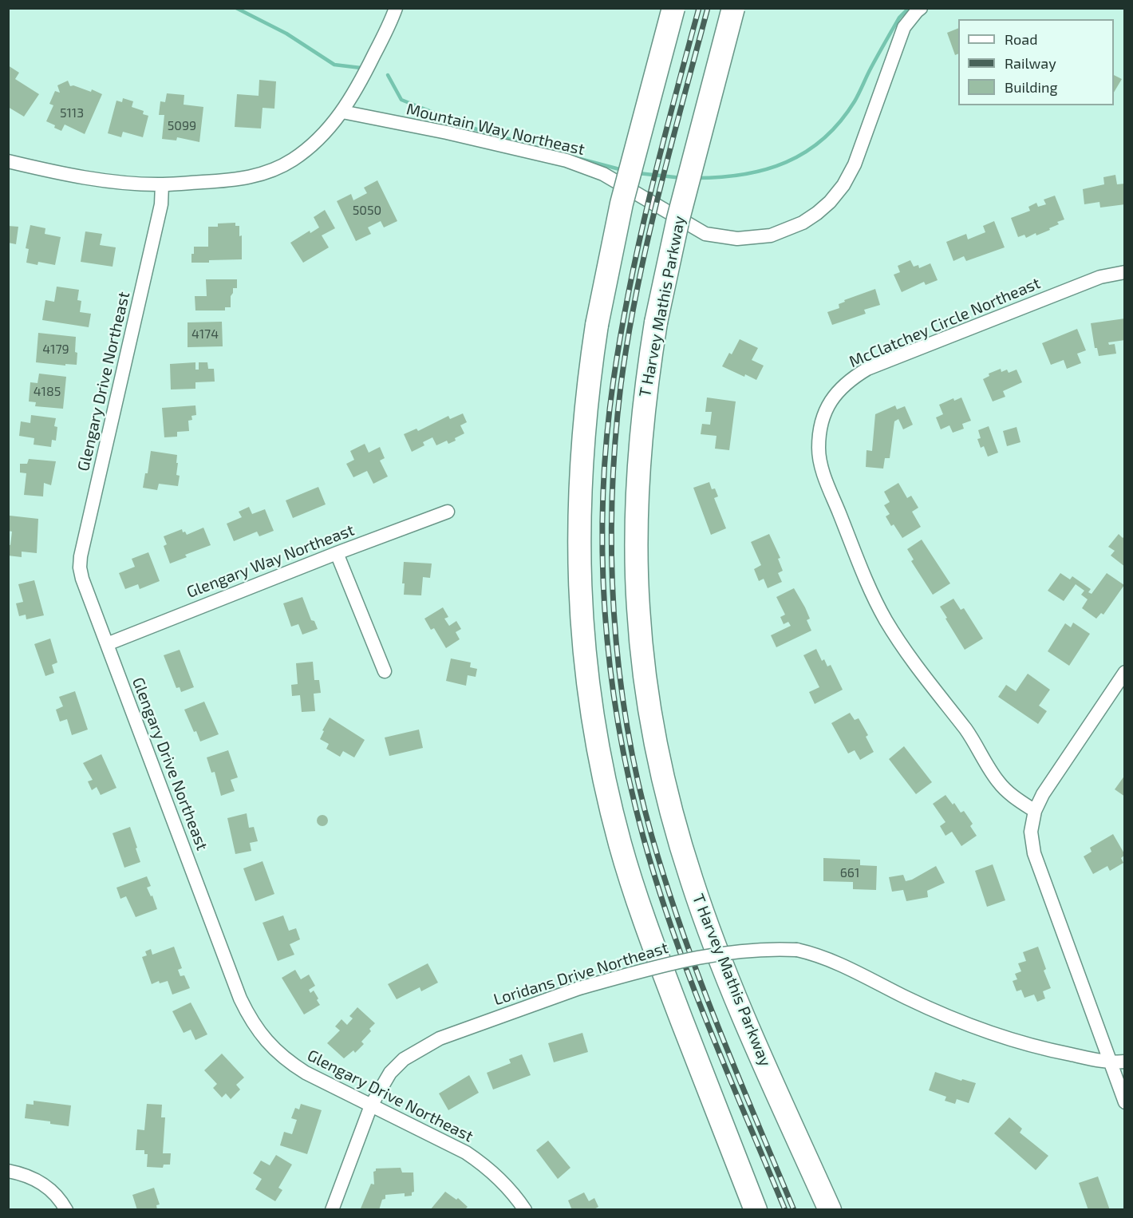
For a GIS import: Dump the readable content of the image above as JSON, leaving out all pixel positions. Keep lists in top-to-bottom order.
{
  "streets": {
    "highway": ["T Harvey Mathis Parkway"],
    "street": [
      "Mountain Way Northeast",
      "McClatchey Circle Northeast",
      "Glengary Drive Northeast",
      "Glengary Way Northeast",
      "Loridans Drive Northeast"
    ]
  },
  "crossings": [
    ["Glengary Drive Northeast", "Glengary Way Northeast"],
    ["Glengary Drive Northeast", "Loridans Drive Northeast"]
  ],
  "house_numbers": [
    "5113",
    "5099",
    "5050",
    "4174",
    "4179",
    "4185",
    "661"
  ],
  "legend": ["Road", "Railway", "Building"]
}
